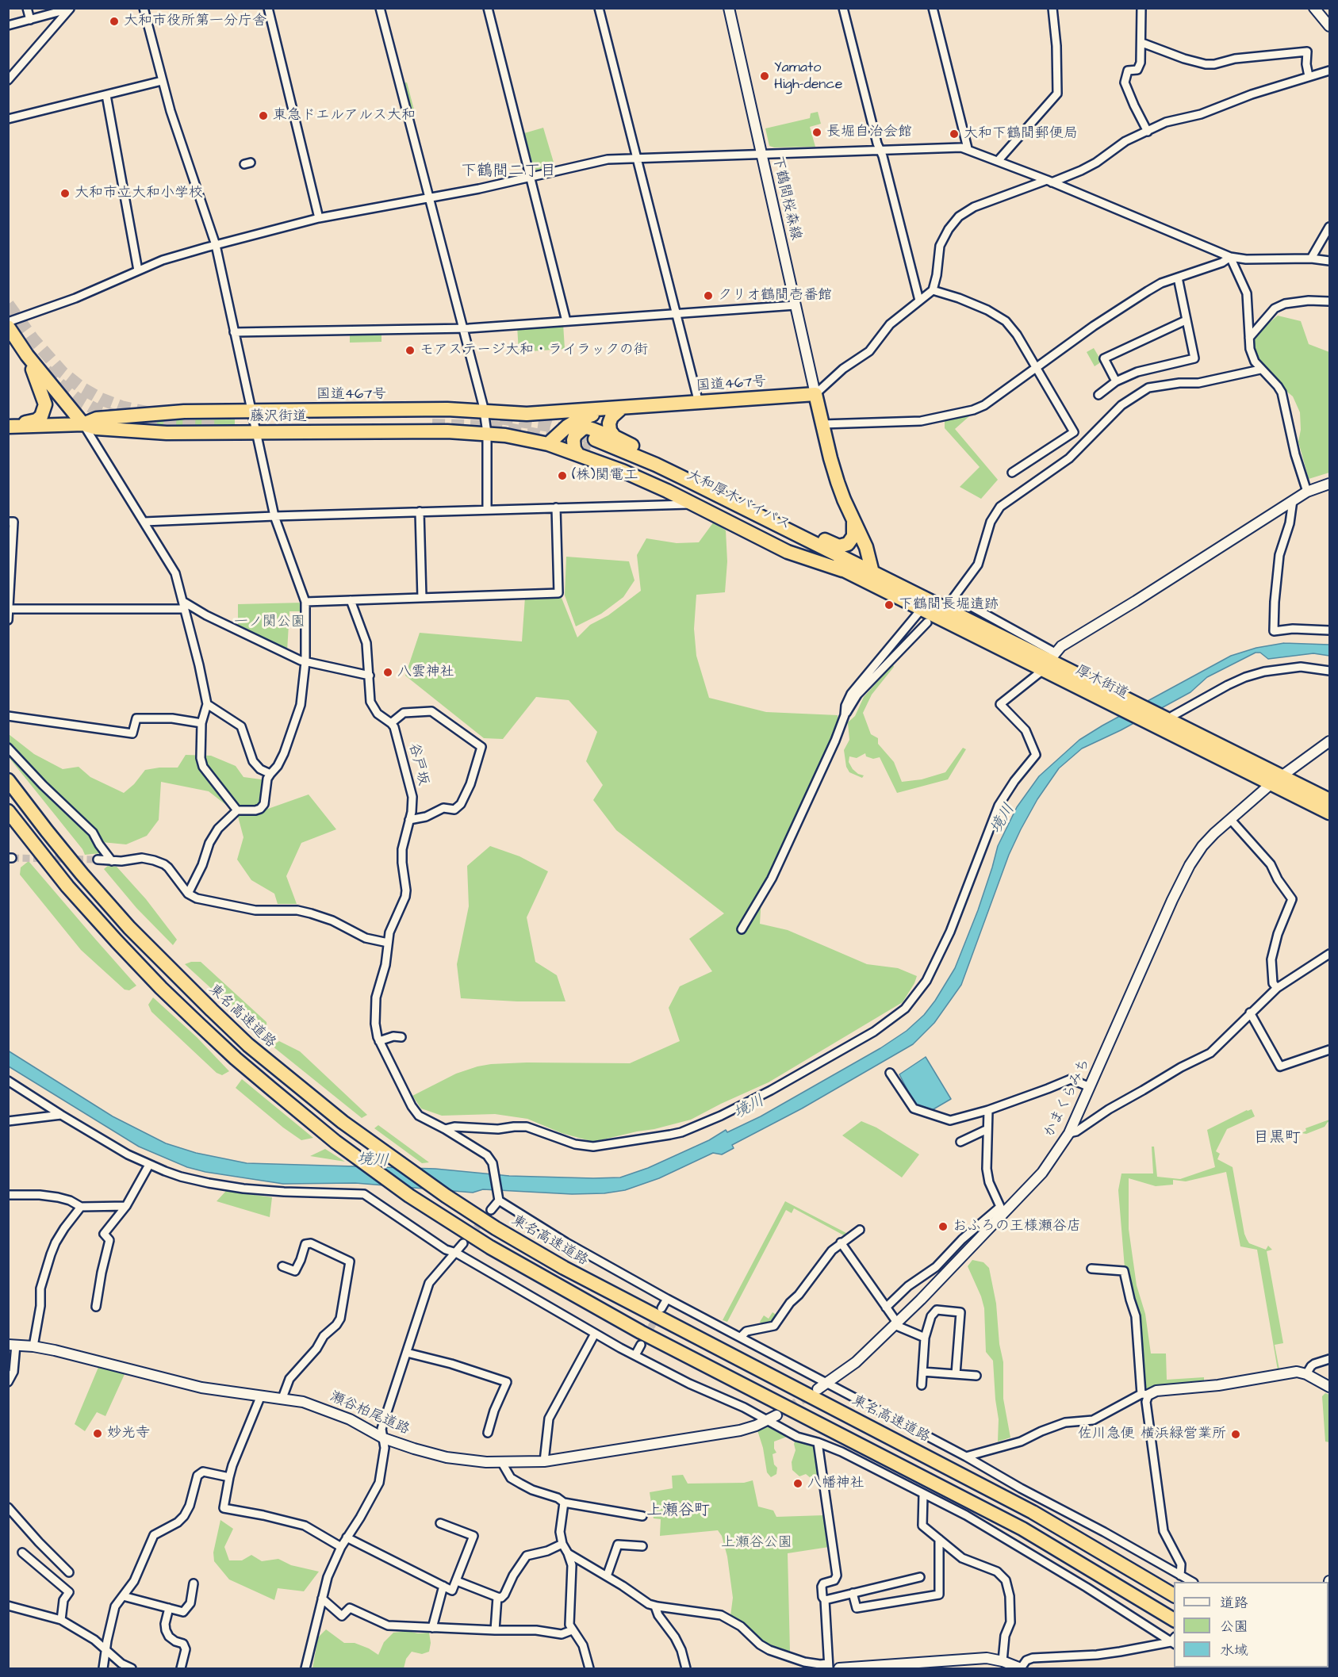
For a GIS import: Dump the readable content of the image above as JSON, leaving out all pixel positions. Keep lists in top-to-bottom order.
{
  "streets": {
    "highway": [
      "国道467号",
      "藤沢街道",
      "大和厚木バイパス",
      "厚木街道",
      "東名高速道路"
    ],
    "main road": ["下鶴間桜森線", "かまくらみち", "瀬谷柏尾道路"],
    "street": ["谷戸坂"]
  },
  "crossings": [
    ["下鶴間桜森線", "国道467号"],
    ["国道467号", "藤沢街道"],
    ["藤沢街道", "大和厚木バイパス"],
    ["大和厚木バイパス", "厚木街道"],
    ["厚木街道", "かまくらみち"]
  ],
  "districts": ["下鶴間二丁目", "目黒町", "上瀬谷町"],
  "water": ["境川"],
  "parks": ["一ノ関公園", "上瀬谷公園"],
  "places": [
    "大和市役所第一分庁舎",
    "Yamato High-dence",
    "東急ドエルアルス大和",
    "長堀自治会館",
    "大和下鶴間郵便局",
    "大和市立大和小学校",
    "クリオ鶴間壱番館",
    "モアステージ大和・ライラックの街",
    "(株)関電工",
    "下鶴間長堀遺跡",
    "八雲神社",
    "おふろの王様瀬谷店",
    "妙光寺",
    "佐川急便 横浜緑営業所",
    "八幡神社"
  ],
  "legend": ["道路", "公園", "水域"]
}
